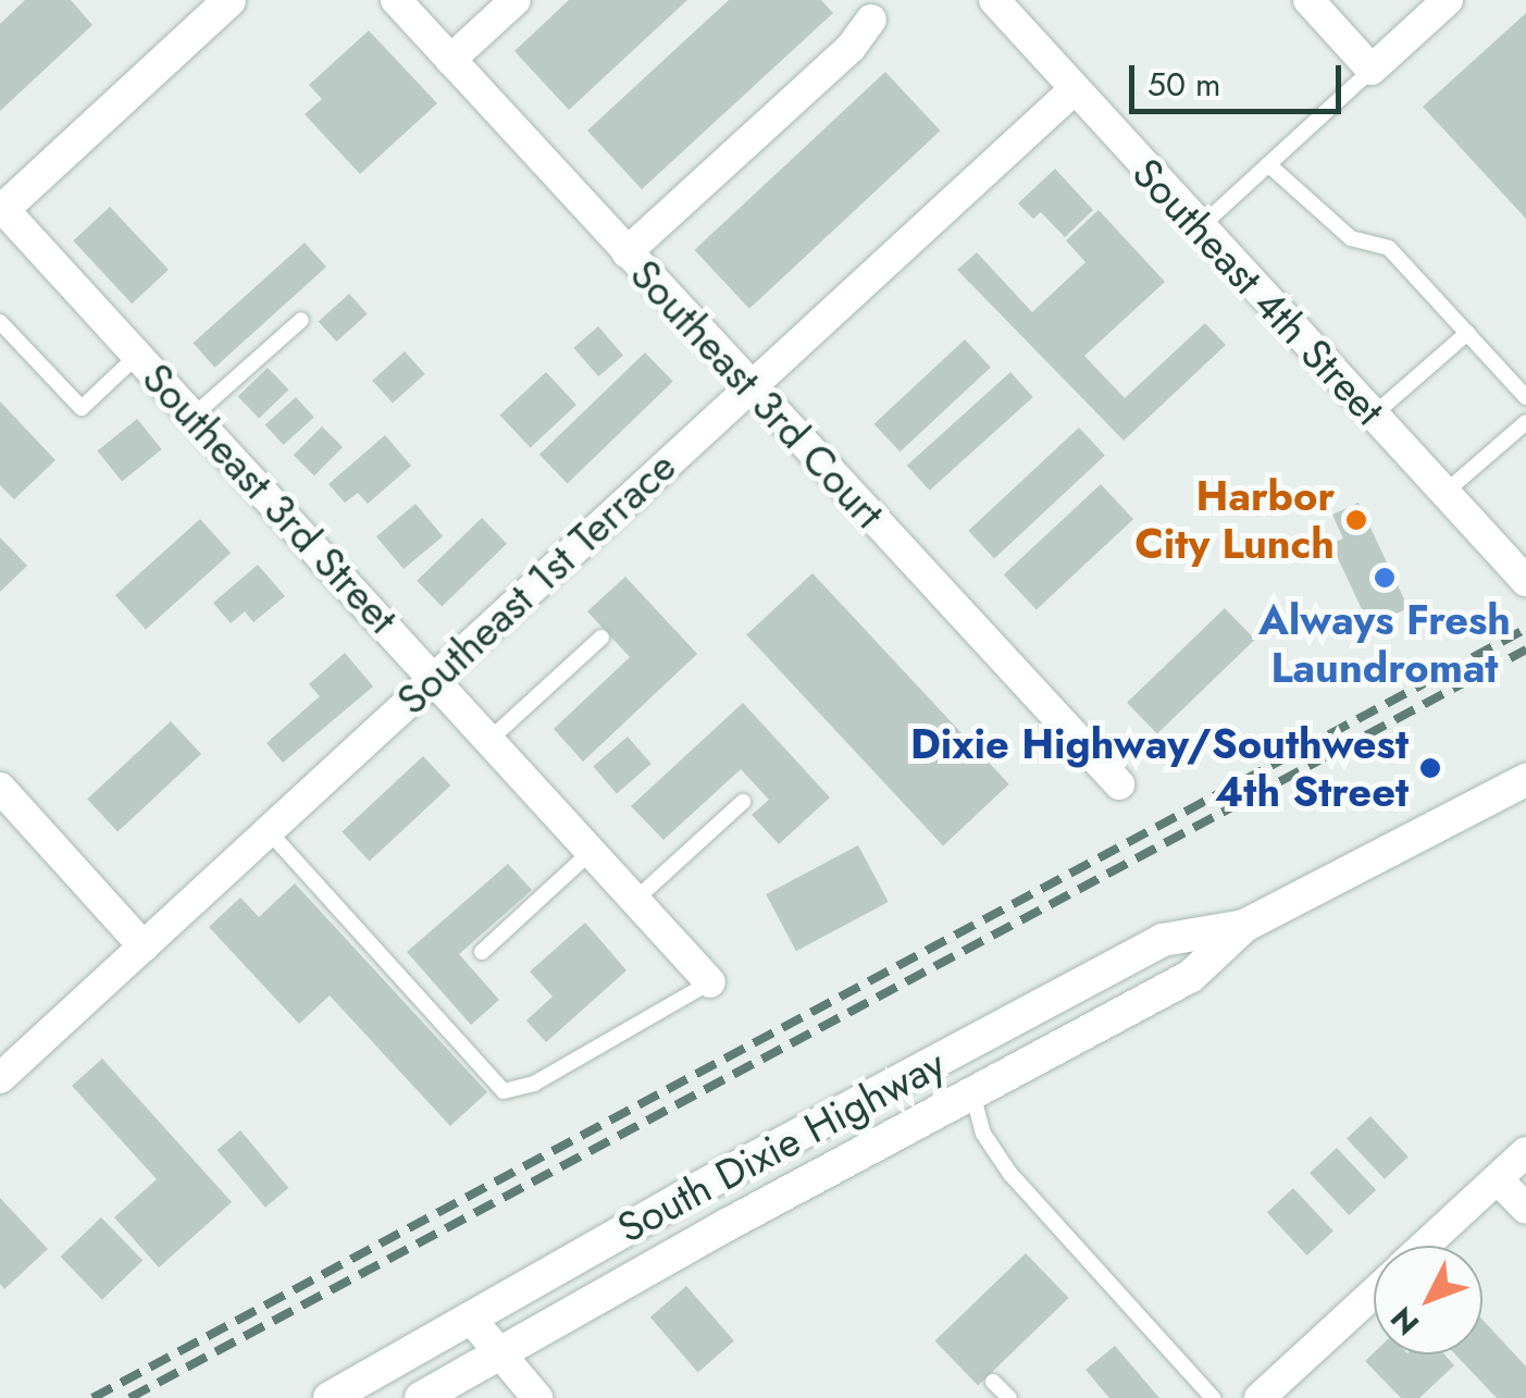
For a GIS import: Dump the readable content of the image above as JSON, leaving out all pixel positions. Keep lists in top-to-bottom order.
{
  "streets": {
    "main road": ["South Dixie Highway"],
    "street": [
      "Southeast 4th Street",
      "Southeast 3rd Court",
      "Southeast 3rd Street",
      "Southeast 1st Terrace"
    ]
  },
  "crossings": [
    ["Southeast 4th Street", "Southeast 1st Terrace"],
    ["Southeast 3rd Court", "Southeast 1st Terrace"],
    ["Southeast 3rd Street", "Southeast 1st Terrace"]
  ],
  "places": ["Harbor City Lunch", "Always Fresh Laundromat", "Dixie Highway/Southwest 4th Street"],
  "scale_bar": "50 m",
  "north": "bottom left"
}
